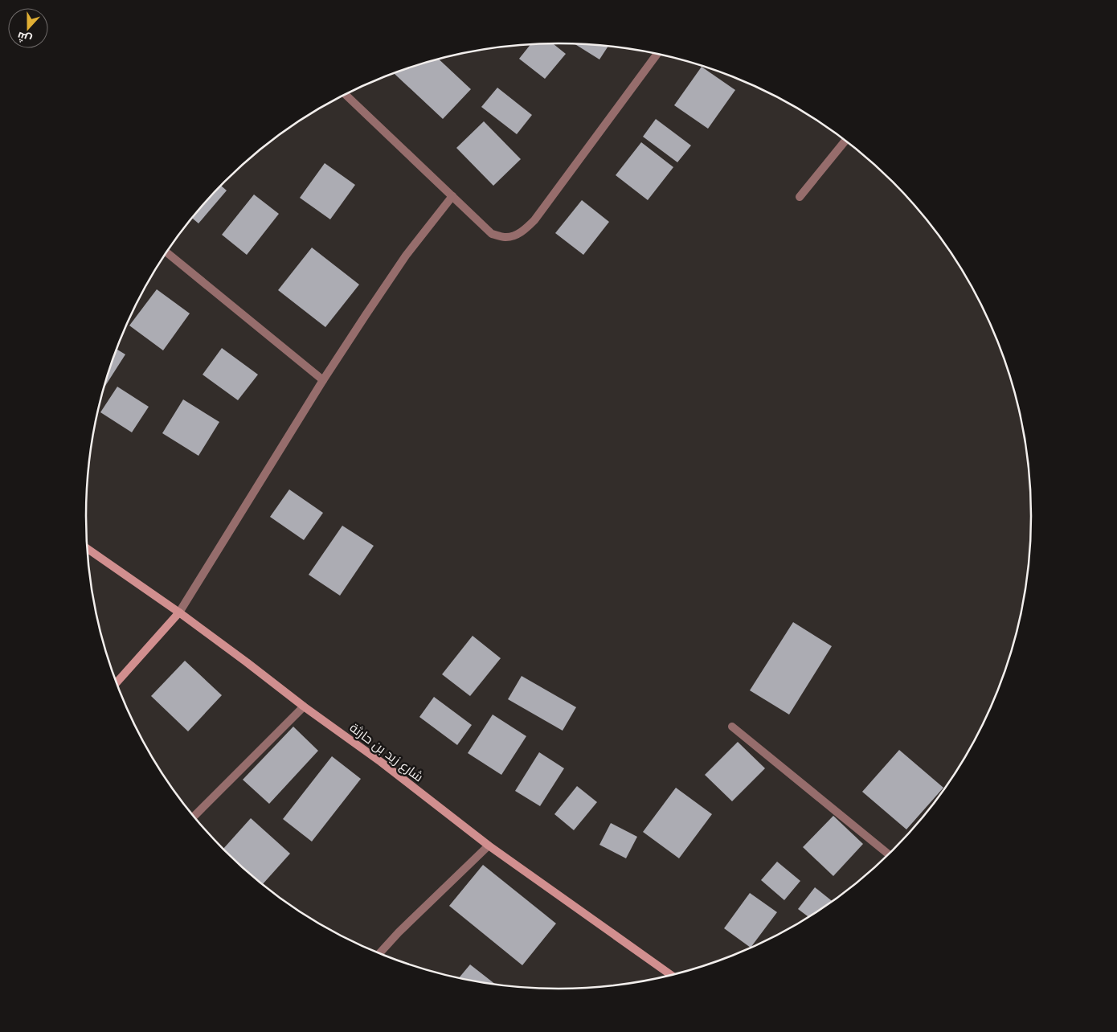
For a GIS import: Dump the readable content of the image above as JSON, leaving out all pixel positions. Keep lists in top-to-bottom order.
{
  "streets": {
    "street": ["شارع زيد بن حارثة"]
  },
  "north": "bottom"
}
